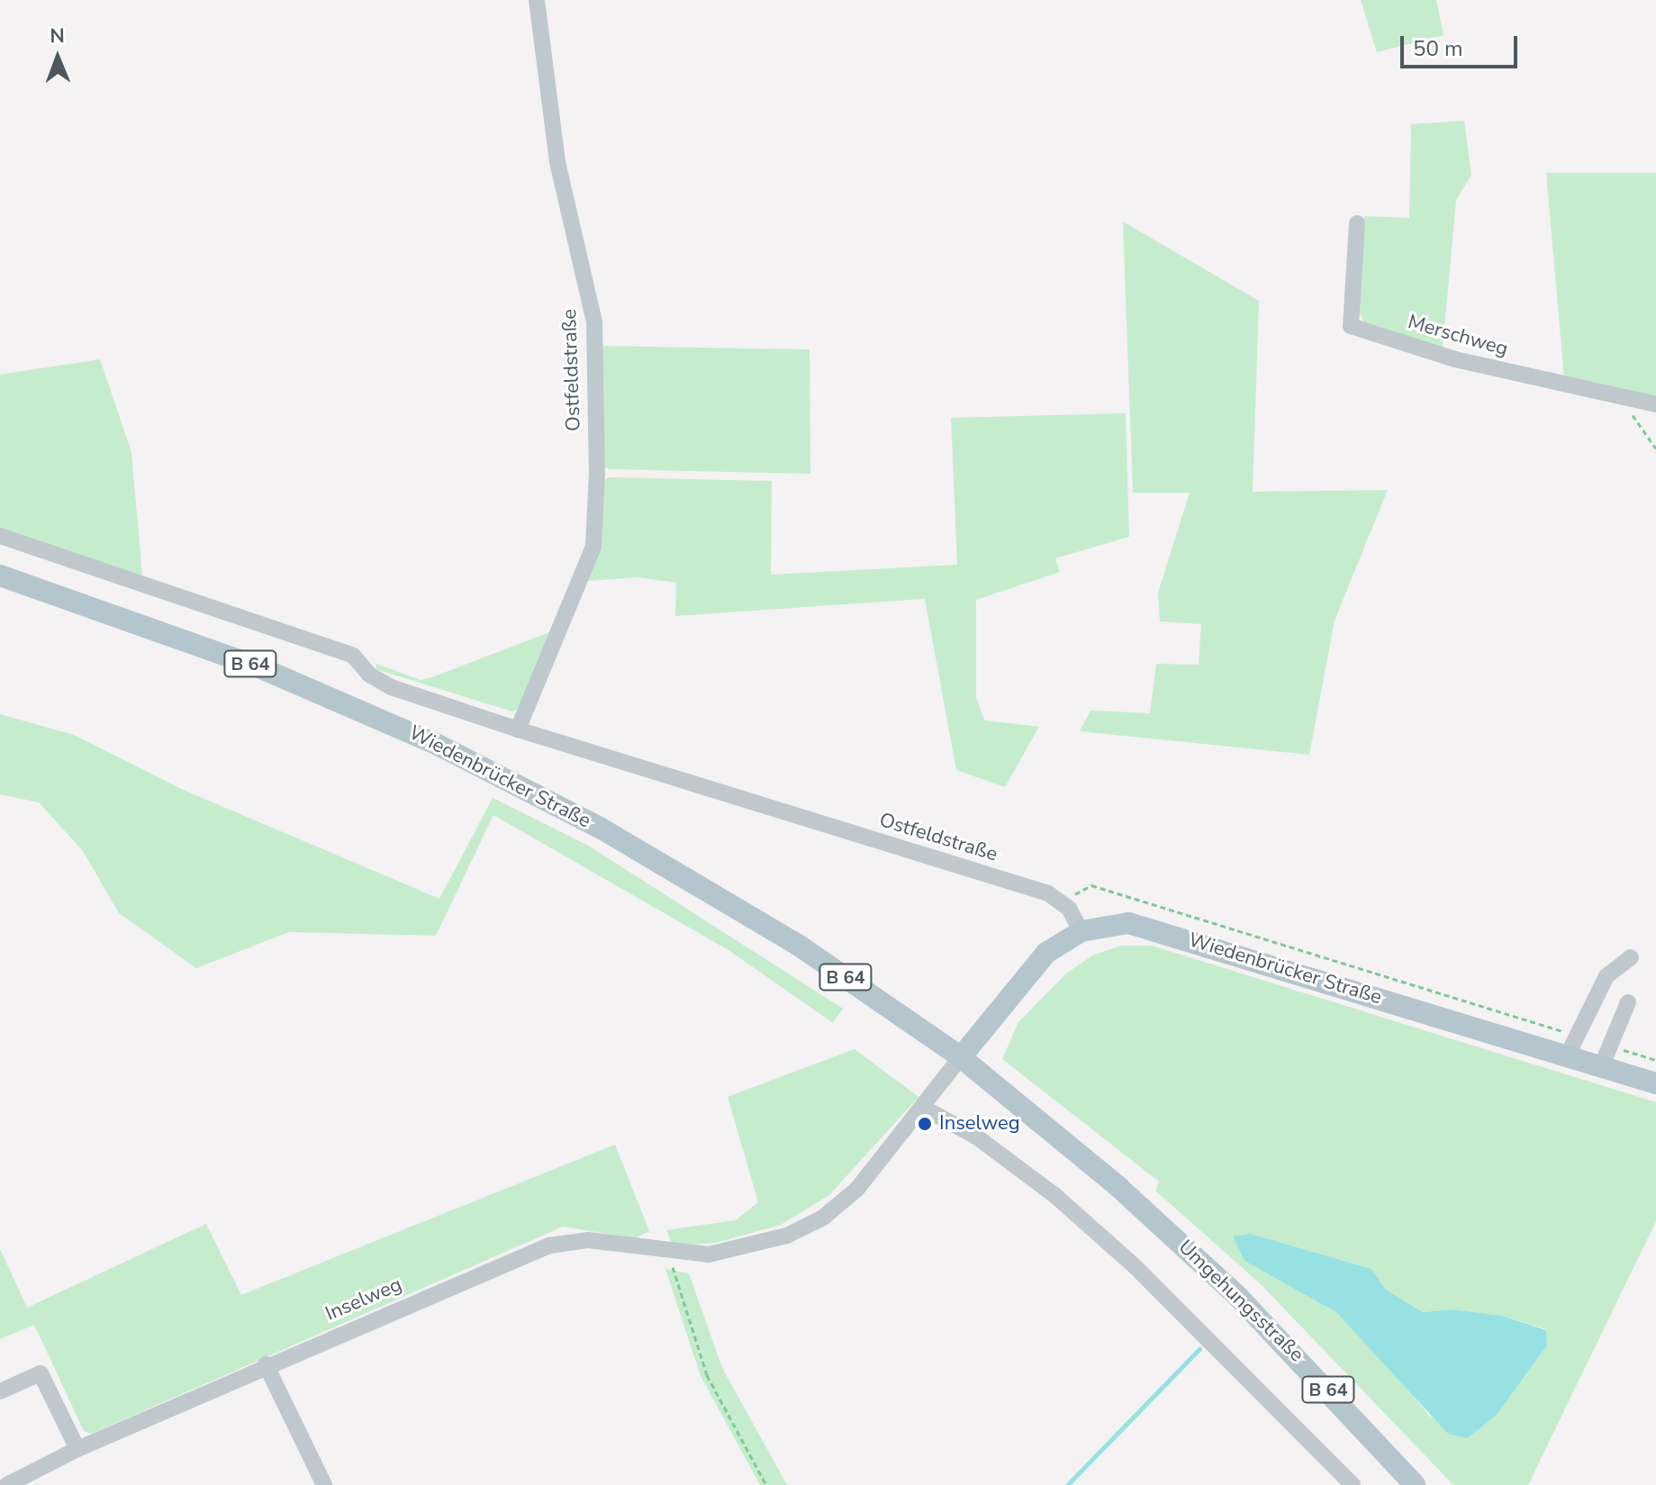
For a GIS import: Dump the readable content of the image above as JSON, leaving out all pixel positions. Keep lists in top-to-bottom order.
{
  "streets": {
    "main road": ["B 64", "Wiedenbrücker Straße", "Umgehungsstraße"],
    "street": ["Merschweg", "Ostfeldstraße", "Inselweg"]
  },
  "crossings": [
    ["Wiedenbrücker Straße", "Inselweg"],
    ["Wiedenbrücker Straße", "Umgehungsstraße"]
  ],
  "places": ["Inselweg"],
  "scale_bar": "50 m",
  "north": "top"
}
